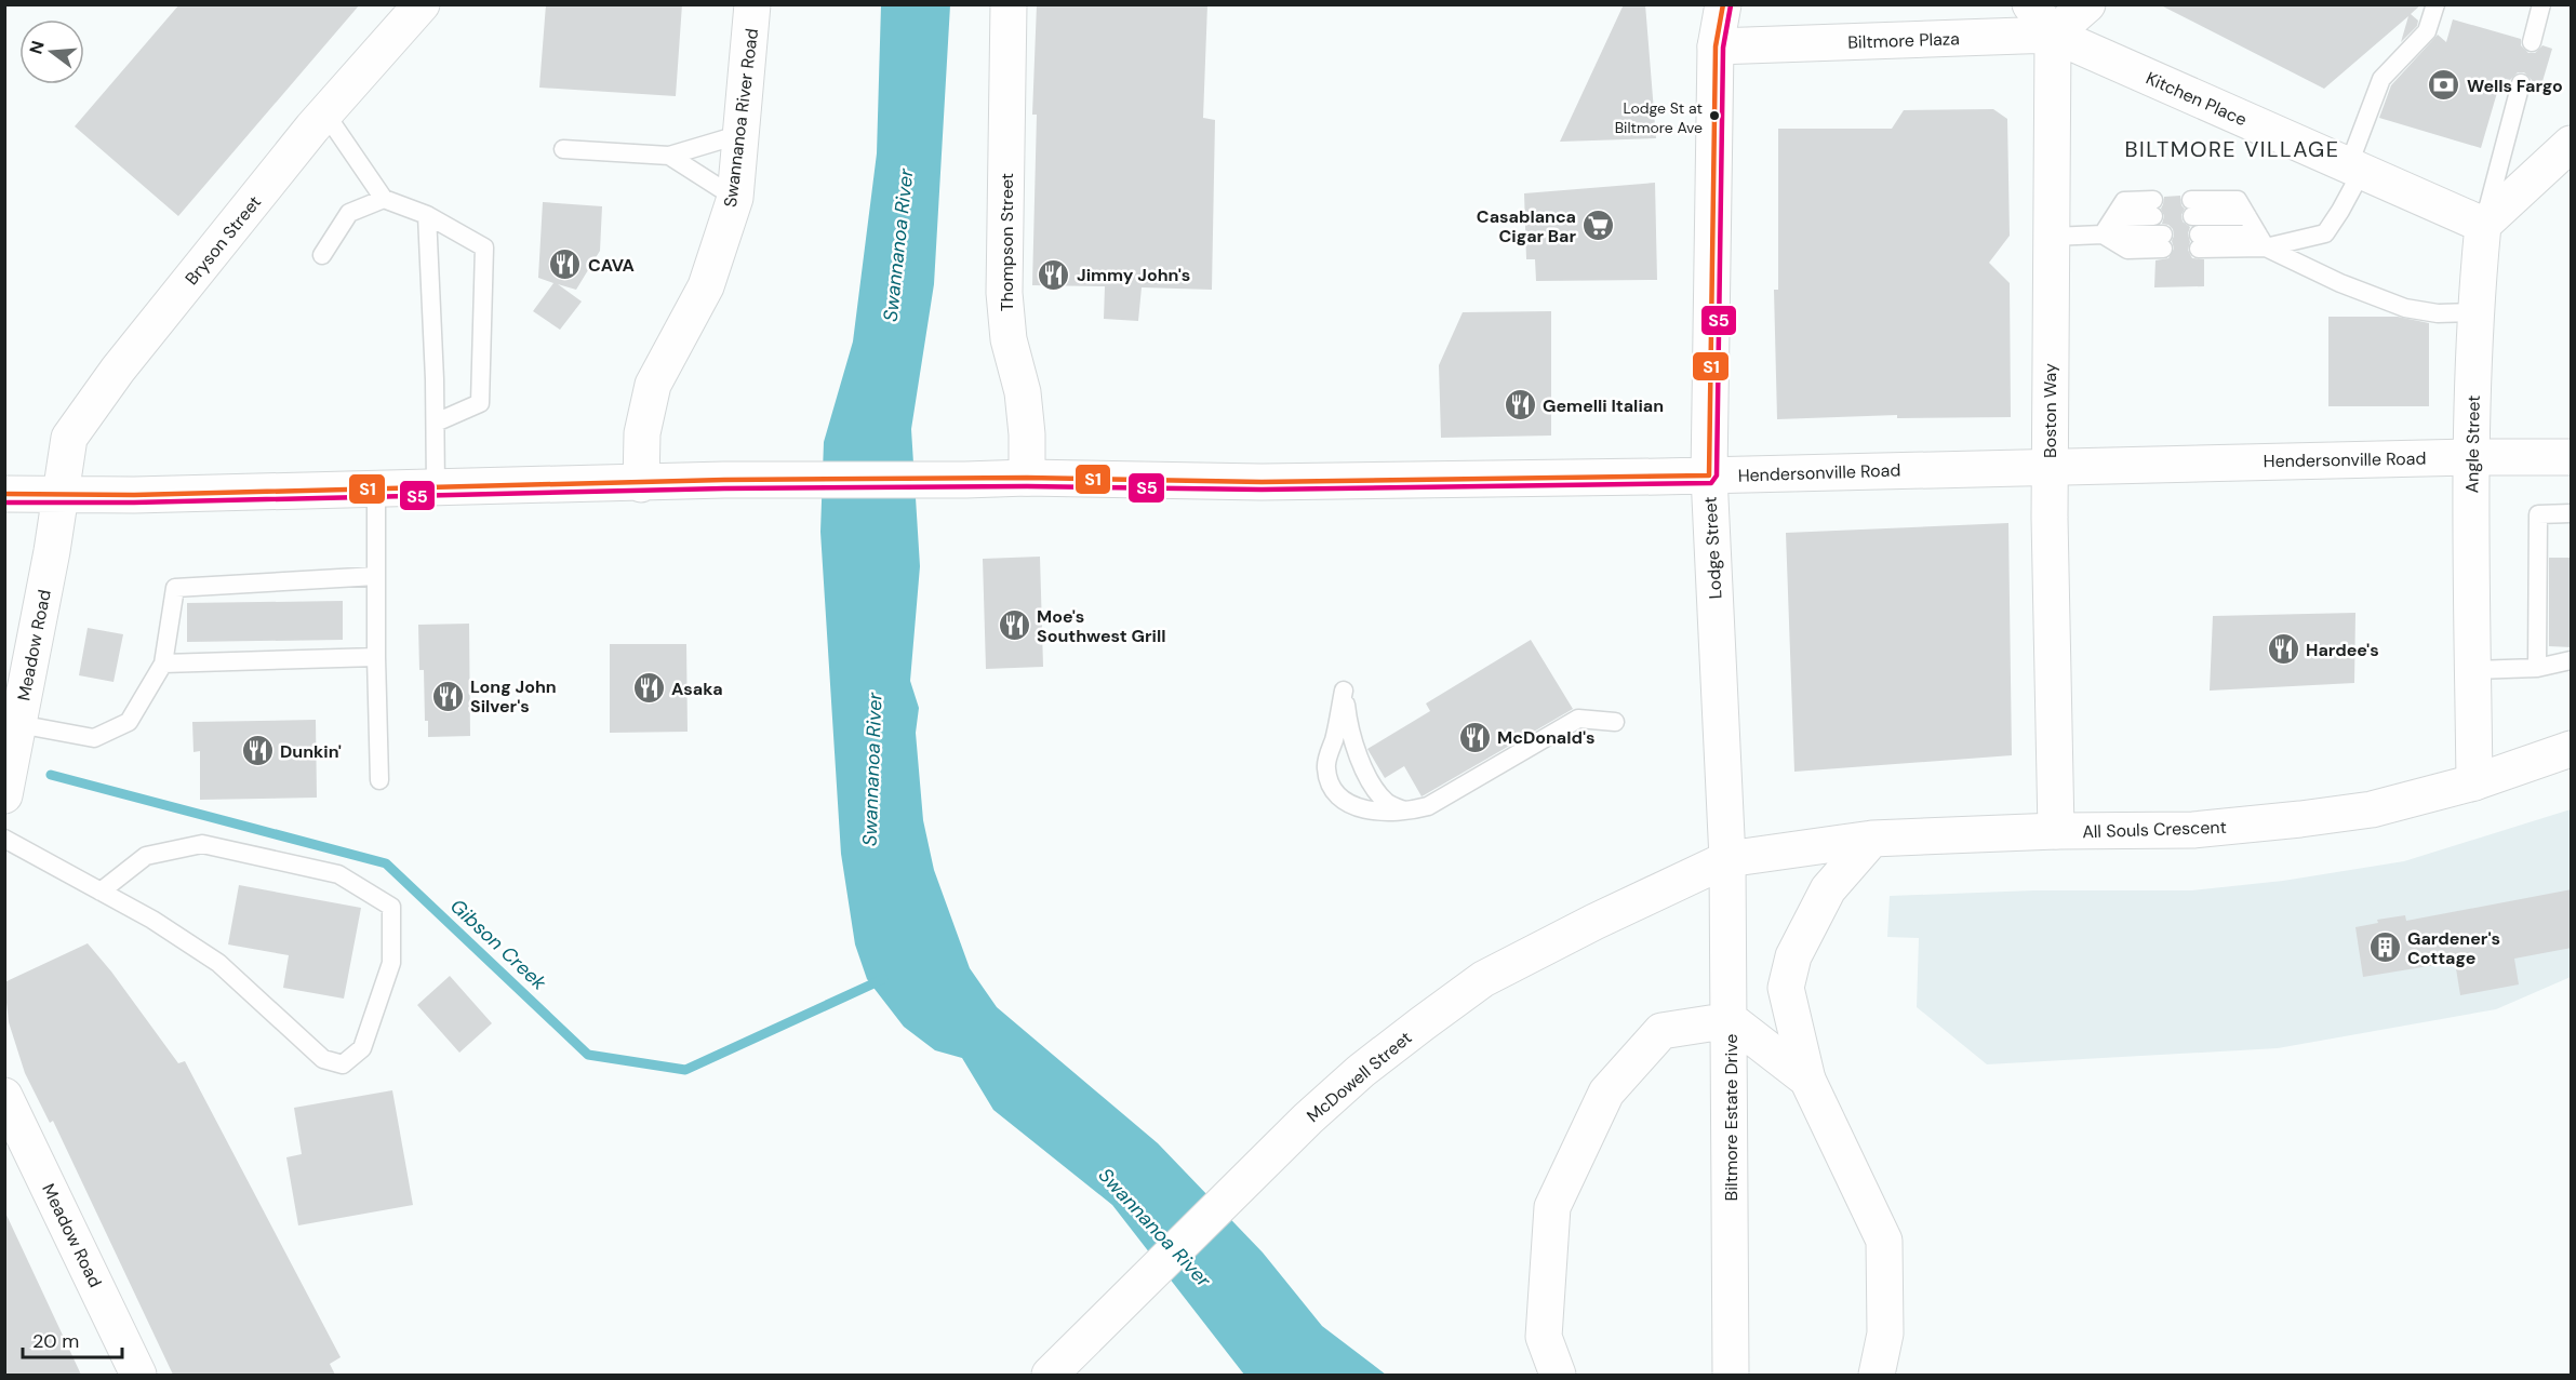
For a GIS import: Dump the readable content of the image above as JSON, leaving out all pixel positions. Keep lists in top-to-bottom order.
{
  "streets": {
    "main road": [
      "Biltmore Plaza",
      "Kitchen Place",
      "Swannanoa River Road",
      "Bryson Street",
      "Thompson Street",
      "Boston Way",
      "Angle Street",
      "Hendersonville Road",
      "Lodge Street",
      "Meadow Road",
      "All Souls Crescent",
      "McDowell Street",
      "Biltmore Estate Drive"
    ]
  },
  "crossings": [
    ["Biltmore Plaza", "Kitchen Place"],
    ["Biltmore Plaza", "Boston Way"],
    ["Biltmore Plaza", "Lodge Street"],
    ["Kitchen Place", "Boston Way"],
    ["Kitchen Place", "Angle Street"],
    ["Swannanoa River Road", "Hendersonville Road"],
    ["Bryson Street", "Hendersonville Road"],
    ["Bryson Street", "Meadow Road"],
    ["Thompson Street", "Hendersonville Road"],
    ["Boston Way", "Hendersonville Road"],
    ["Boston Way", "All Souls Crescent"],
    ["Angle Street", "Hendersonville Road"],
    ["Angle Street", "All Souls Crescent"],
    ["Hendersonville Road", "Lodge Street"],
    ["Hendersonville Road", "Meadow Road"],
    ["Lodge Street", "All Souls Crescent"],
    ["Lodge Street", "McDowell Street"],
    ["Lodge Street", "Biltmore Estate Drive"],
    ["All Souls Crescent", "McDowell Street"],
    ["All Souls Crescent", "Biltmore Estate Drive"],
    ["McDowell Street", "Biltmore Estate Drive"]
  ],
  "districts": ["BILTMORE VILLAGE"],
  "water": ["Swannanoa River", "Gibson Creek"],
  "places": {
    "bank": ["Wells Fargo"],
    "other": ["Lodge St at Biltmore Ave"],
    "supermarket": ["Casablanca Cigar Bar"],
    "restaurant": [
      "CAVA",
      "Jimmy John's",
      "Gemelli Italian",
      "Moe's Southwest Grill",
      "Hardee's",
      "Asaka",
      "Long John Silver's",
      "McDonald's",
      "Dunkin'"
    ],
    "building": ["Gardener's Cottage"]
  },
  "lines": ["transit line S1", "transit line S5"],
  "scale_bar": "20 m",
  "north": "left"
}
